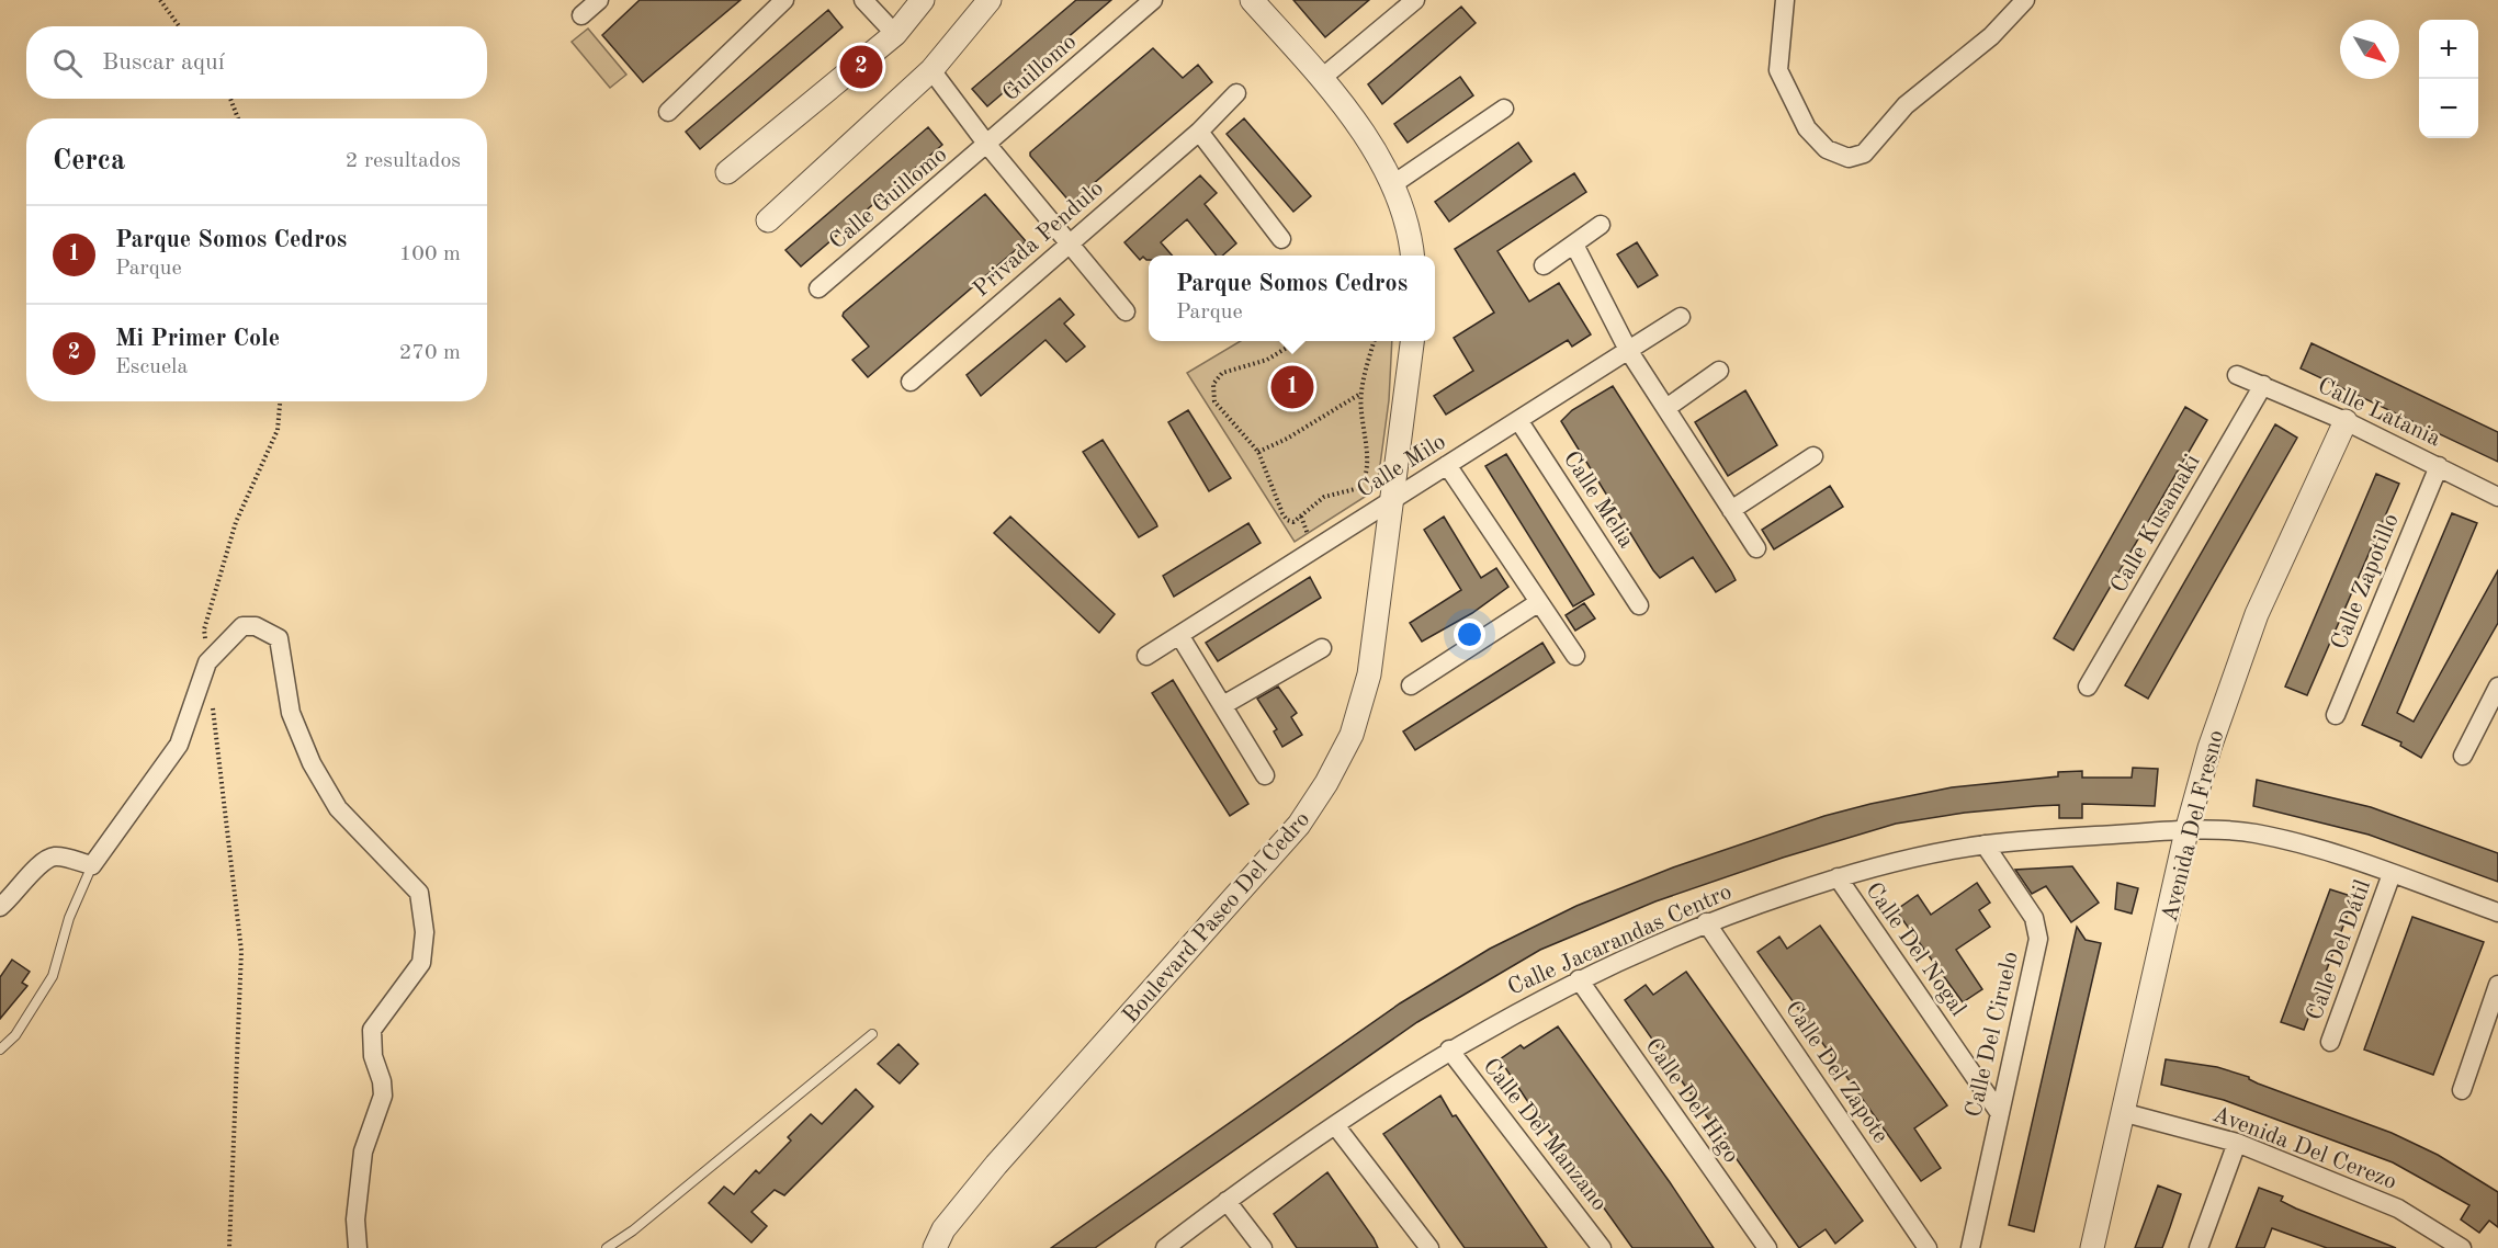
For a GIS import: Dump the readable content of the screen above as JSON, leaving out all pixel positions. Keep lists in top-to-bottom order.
{
  "streets": {
    "street": [
      "Guillomo",
      "Calle Guillomo",
      "Privada Pendulo",
      "Calle Latania",
      "Calle Milo",
      "Calle Melia",
      "Calle Kusamaki",
      "Calle Zapotillo",
      "Avenida Del Fresno",
      "Boulevard Paseo Del Cedro",
      "Calle Jacarandas Centro",
      "Calle Del Nogal",
      "Calle Del Dátil",
      "Calle Del Ciruelo",
      "Calle Del Zapote",
      "Calle Del Higo",
      "Calle Del Manzano",
      "Avenida Del Cerezo"
    ]
  },
  "crossings": [
    ["Guillomo", "Calle Guillomo"],
    ["Calle Latania", "Calle Kusamaki"],
    ["Calle Latania", "Calle Zapotillo"],
    ["Calle Latania", "Avenida Del Fresno"],
    ["Calle Milo", "Calle Melia"],
    ["Calle Milo", "Boulevard Paseo Del Cedro"],
    ["Avenida Del Fresno", "Calle Jacarandas Centro"],
    ["Avenida Del Fresno", "Avenida Del Cerezo"],
    ["Calle Jacarandas Centro", "Calle Del Nogal"],
    ["Calle Jacarandas Centro", "Calle Del Dátil"],
    ["Calle Jacarandas Centro", "Calle Del Ciruelo"],
    ["Calle Jacarandas Centro", "Calle Del Zapote"],
    ["Calle Jacarandas Centro", "Calle Del Higo"],
    ["Calle Jacarandas Centro", "Calle Del Manzano"],
    ["Calle Del Nogal", "Calle Del Ciruelo"]
  ],
  "north": "bottom right",
  "page": {
    "map_buttons": ["+", "−"],
    "search": "Buscar aquí",
    "pins": ["2", "1"],
    "heading": ["Cerca", "2 resultados"],
    "list": [
      {
        "mark": "1",
        "name": "Parque Somos Cedros",
        "note": "Parque",
        "value": "100 m"
      },
      {
        "mark": "2",
        "name": "Mi Primer Cole",
        "note": "Escuela",
        "value": "270 m"
      }
    ],
    "popup": ["Parque Somos Cedros", "Parque"]
  }
}
